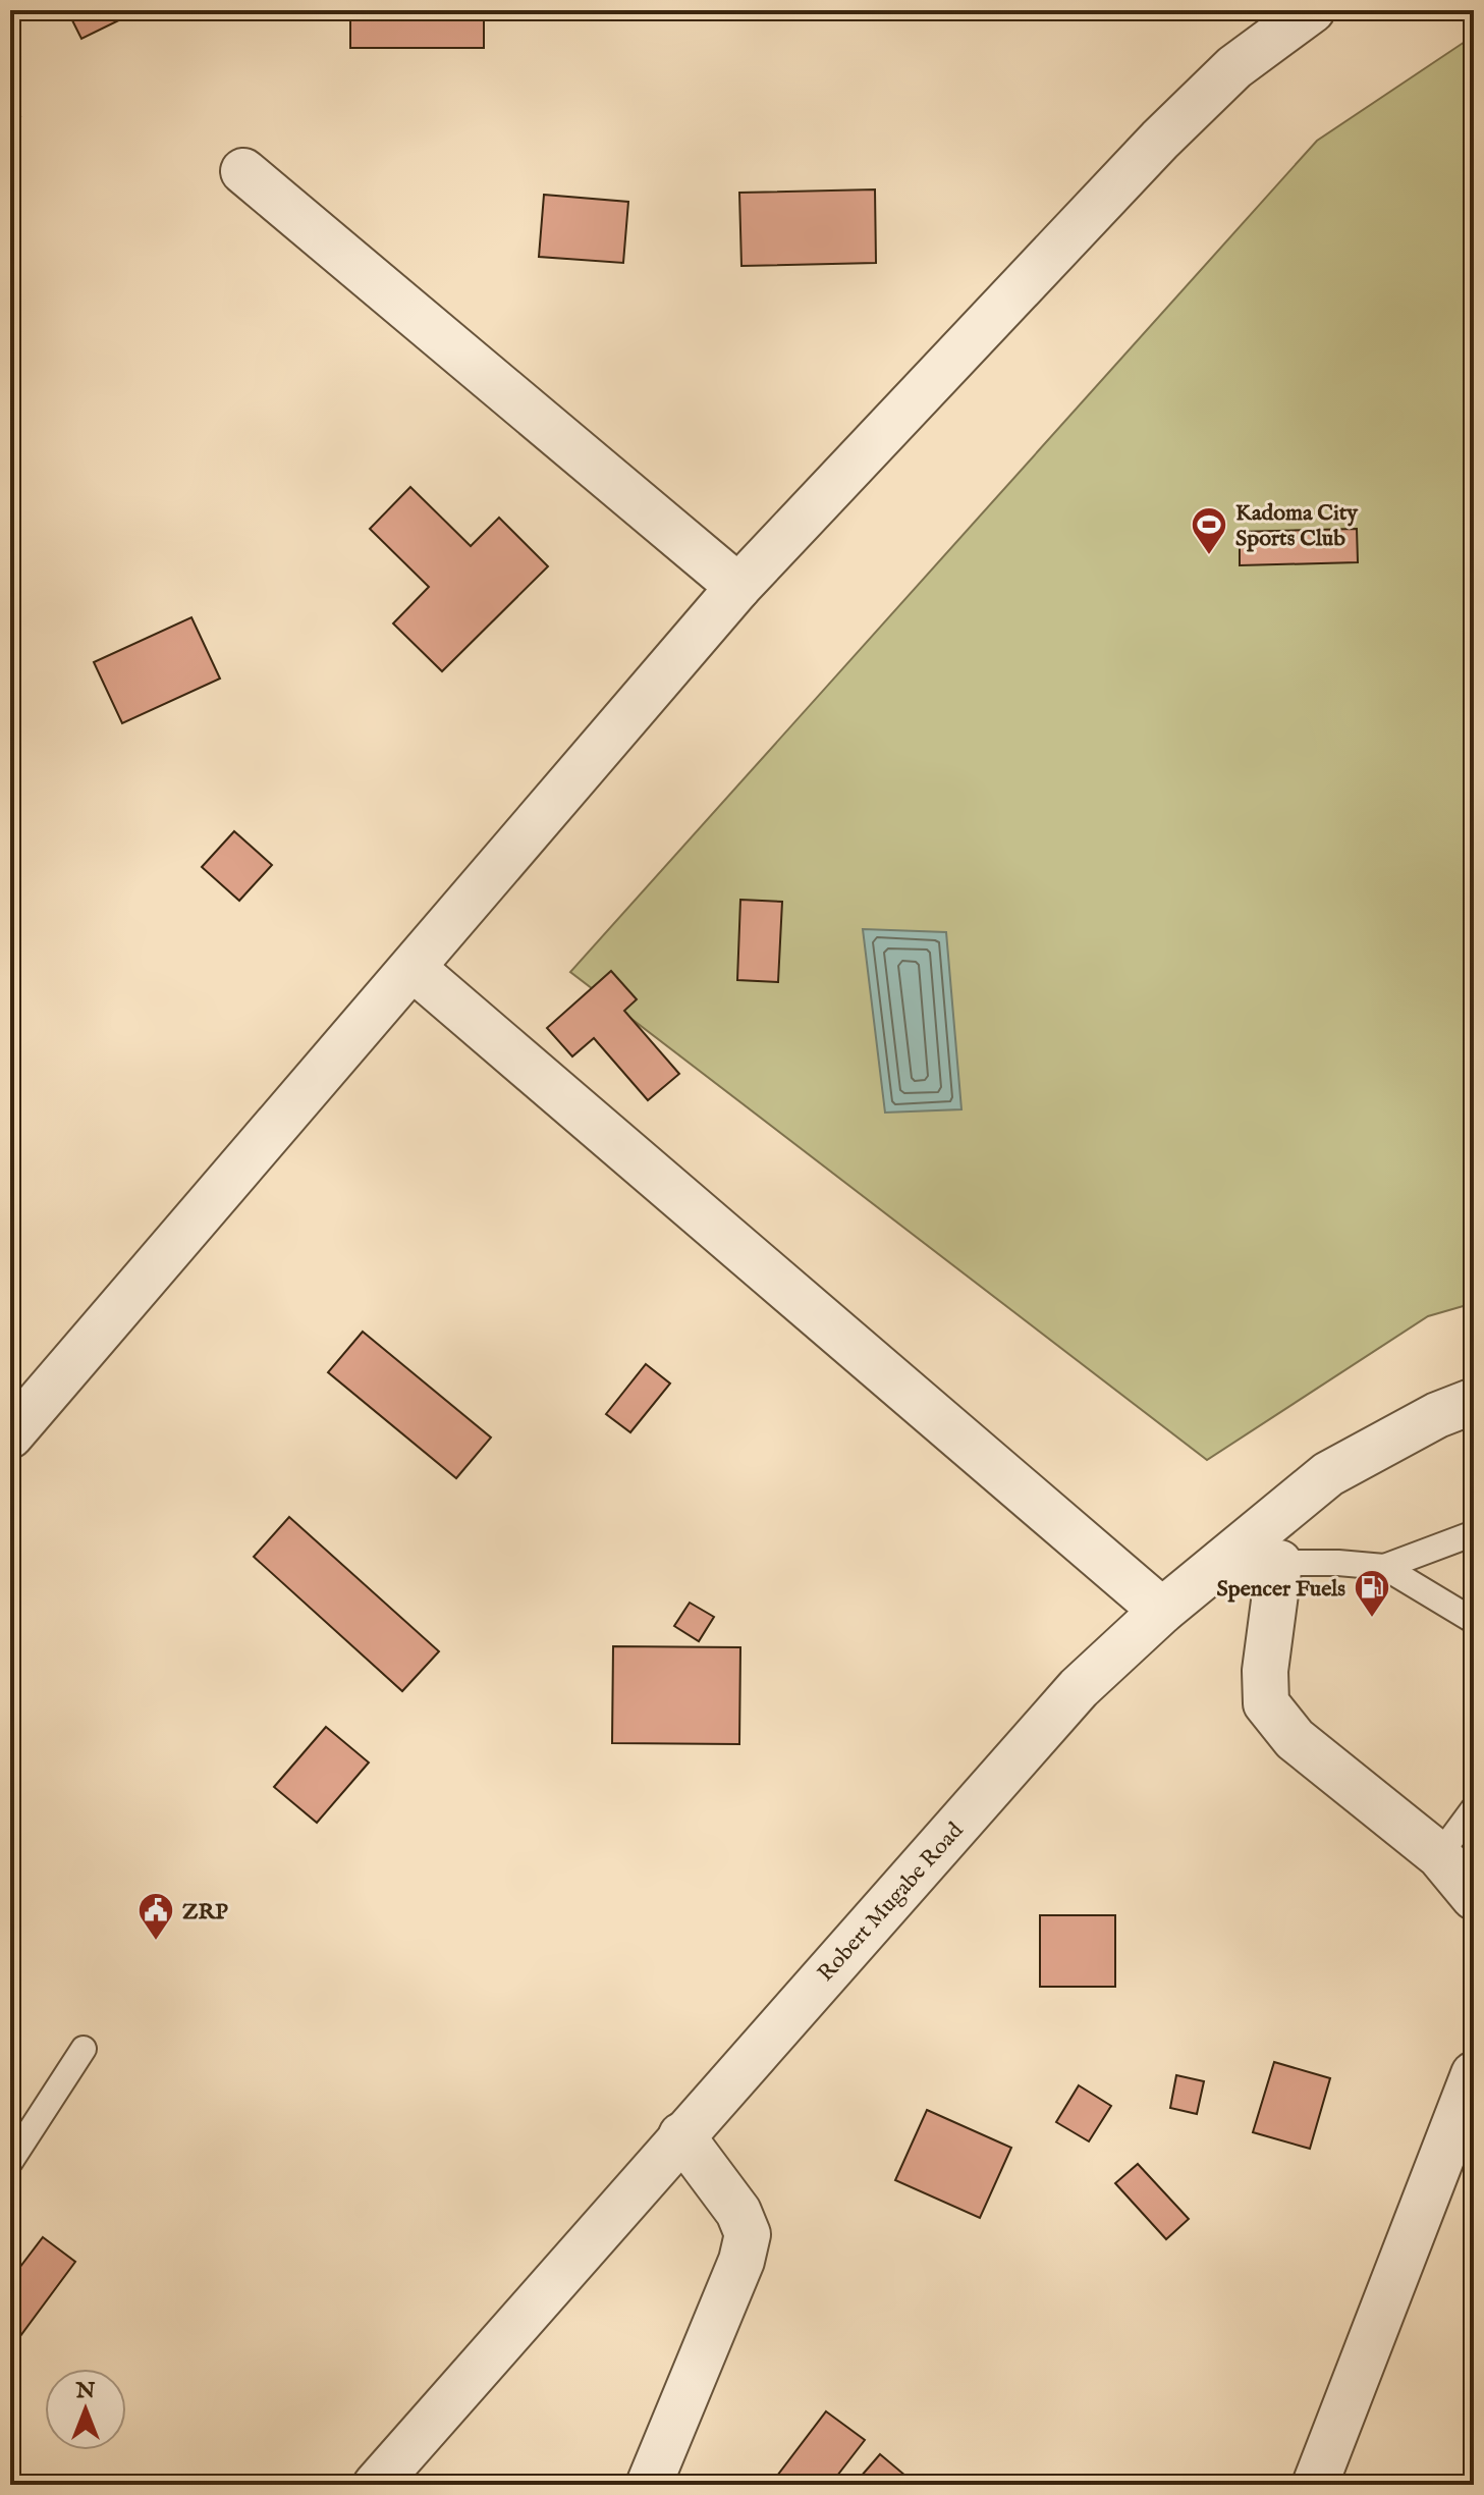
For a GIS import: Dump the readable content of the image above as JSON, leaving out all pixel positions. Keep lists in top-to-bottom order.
{
  "streets": {
    "street": ["Robert Mugabe Road"]
  },
  "places": {
    "sports": ["Kadoma City Sports Club"],
    "fuel station": ["Spencer Fuels"],
    "public building": ["ZRP"]
  },
  "north": "top"
}
